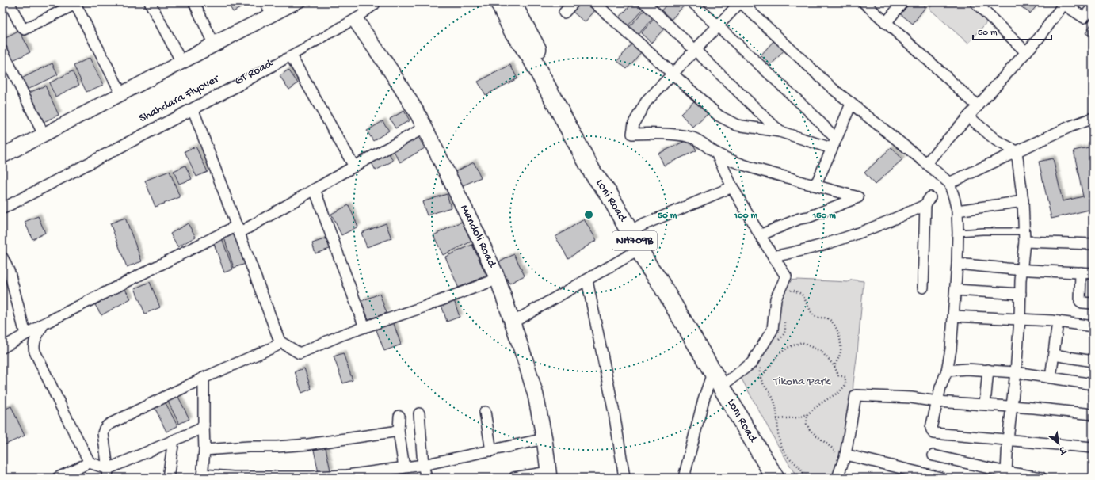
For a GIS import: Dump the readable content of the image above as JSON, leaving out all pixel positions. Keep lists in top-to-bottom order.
{
  "streets": {
    "highway": ["Shahdara Flyover", "Loni Road", "NH709B"],
    "main road": ["GT Road"],
    "street": ["Mandoli Road"]
  },
  "crossings": [
    ["GT Road", "Shahdara Flyover"],
    ["GT Road", "Mandoli Road"],
    ["Shahdara Flyover", "Mandoli Road"]
  ],
  "parks": ["Tikona Park"],
  "scale_bar": "50 m",
  "north": "bottom right",
  "rings": ["50 m", "100 m", "150 m"]
}
